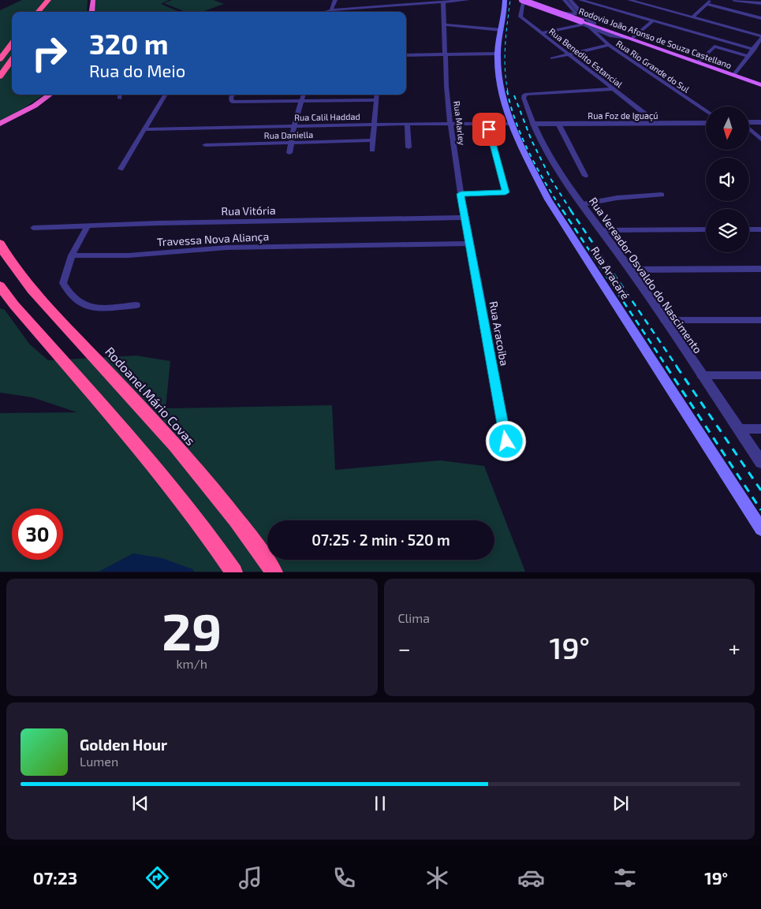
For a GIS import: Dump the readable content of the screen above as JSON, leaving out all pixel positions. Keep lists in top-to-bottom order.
{
  "streets": {
    "highway": ["Rodoanel Mário Covas"],
    "main road": ["Rodovia João Afonso de Souza Castellano", "Rua Aracaré"],
    "street": [
      "Rua Benedito Estancial",
      "Rua Rio Grande do Sul",
      "Rua Foz de Iguaçú",
      "Rua Calil Haddad",
      "Rua Marley",
      "Rua Daniella",
      "Rua Vitória",
      "Travessa Nova Aliança",
      "Rua Vereador Osvaldo do Nascimento",
      "Rua Aracoiba"
    ]
  },
  "crossings": [
    ["Rodovia João Afonso de Souza Castellano", "Rua Rio Grande do Sul"],
    ["Rua Benedito Estancial", "Rua Foz de Iguaçú"],
    ["Rua Benedito Estancial", "Rua Vereador Osvaldo do Nascimento"],
    ["Rua Foz de Iguaçú", "Rua Vereador Osvaldo do Nascimento"],
    ["Rua Calil Haddad", "Rua Marley"],
    ["Rua Calil Haddad", "Rua Aracaré"],
    ["Rua Marley", "Rua Aracoiba"],
    ["Rua Vitória", "Rua Aracoiba"],
    ["Travessa Nova Aliança", "Rua Aracoiba"]
  ],
  "north": "bottom",
  "page": {
    "turn": ["320 m", "Rua do Meio"],
    "limit": "30",
    "trip": "07:25 · 2 min · 520 m",
    "tile": [
      ["29", "km/h"],
      "Clima"
    ],
    "heat": ["−", "19°", "+"],
    "song": ["Golden Hour", "Lumen"],
    "tabs": ["07:23", "19°"]
  }
}
